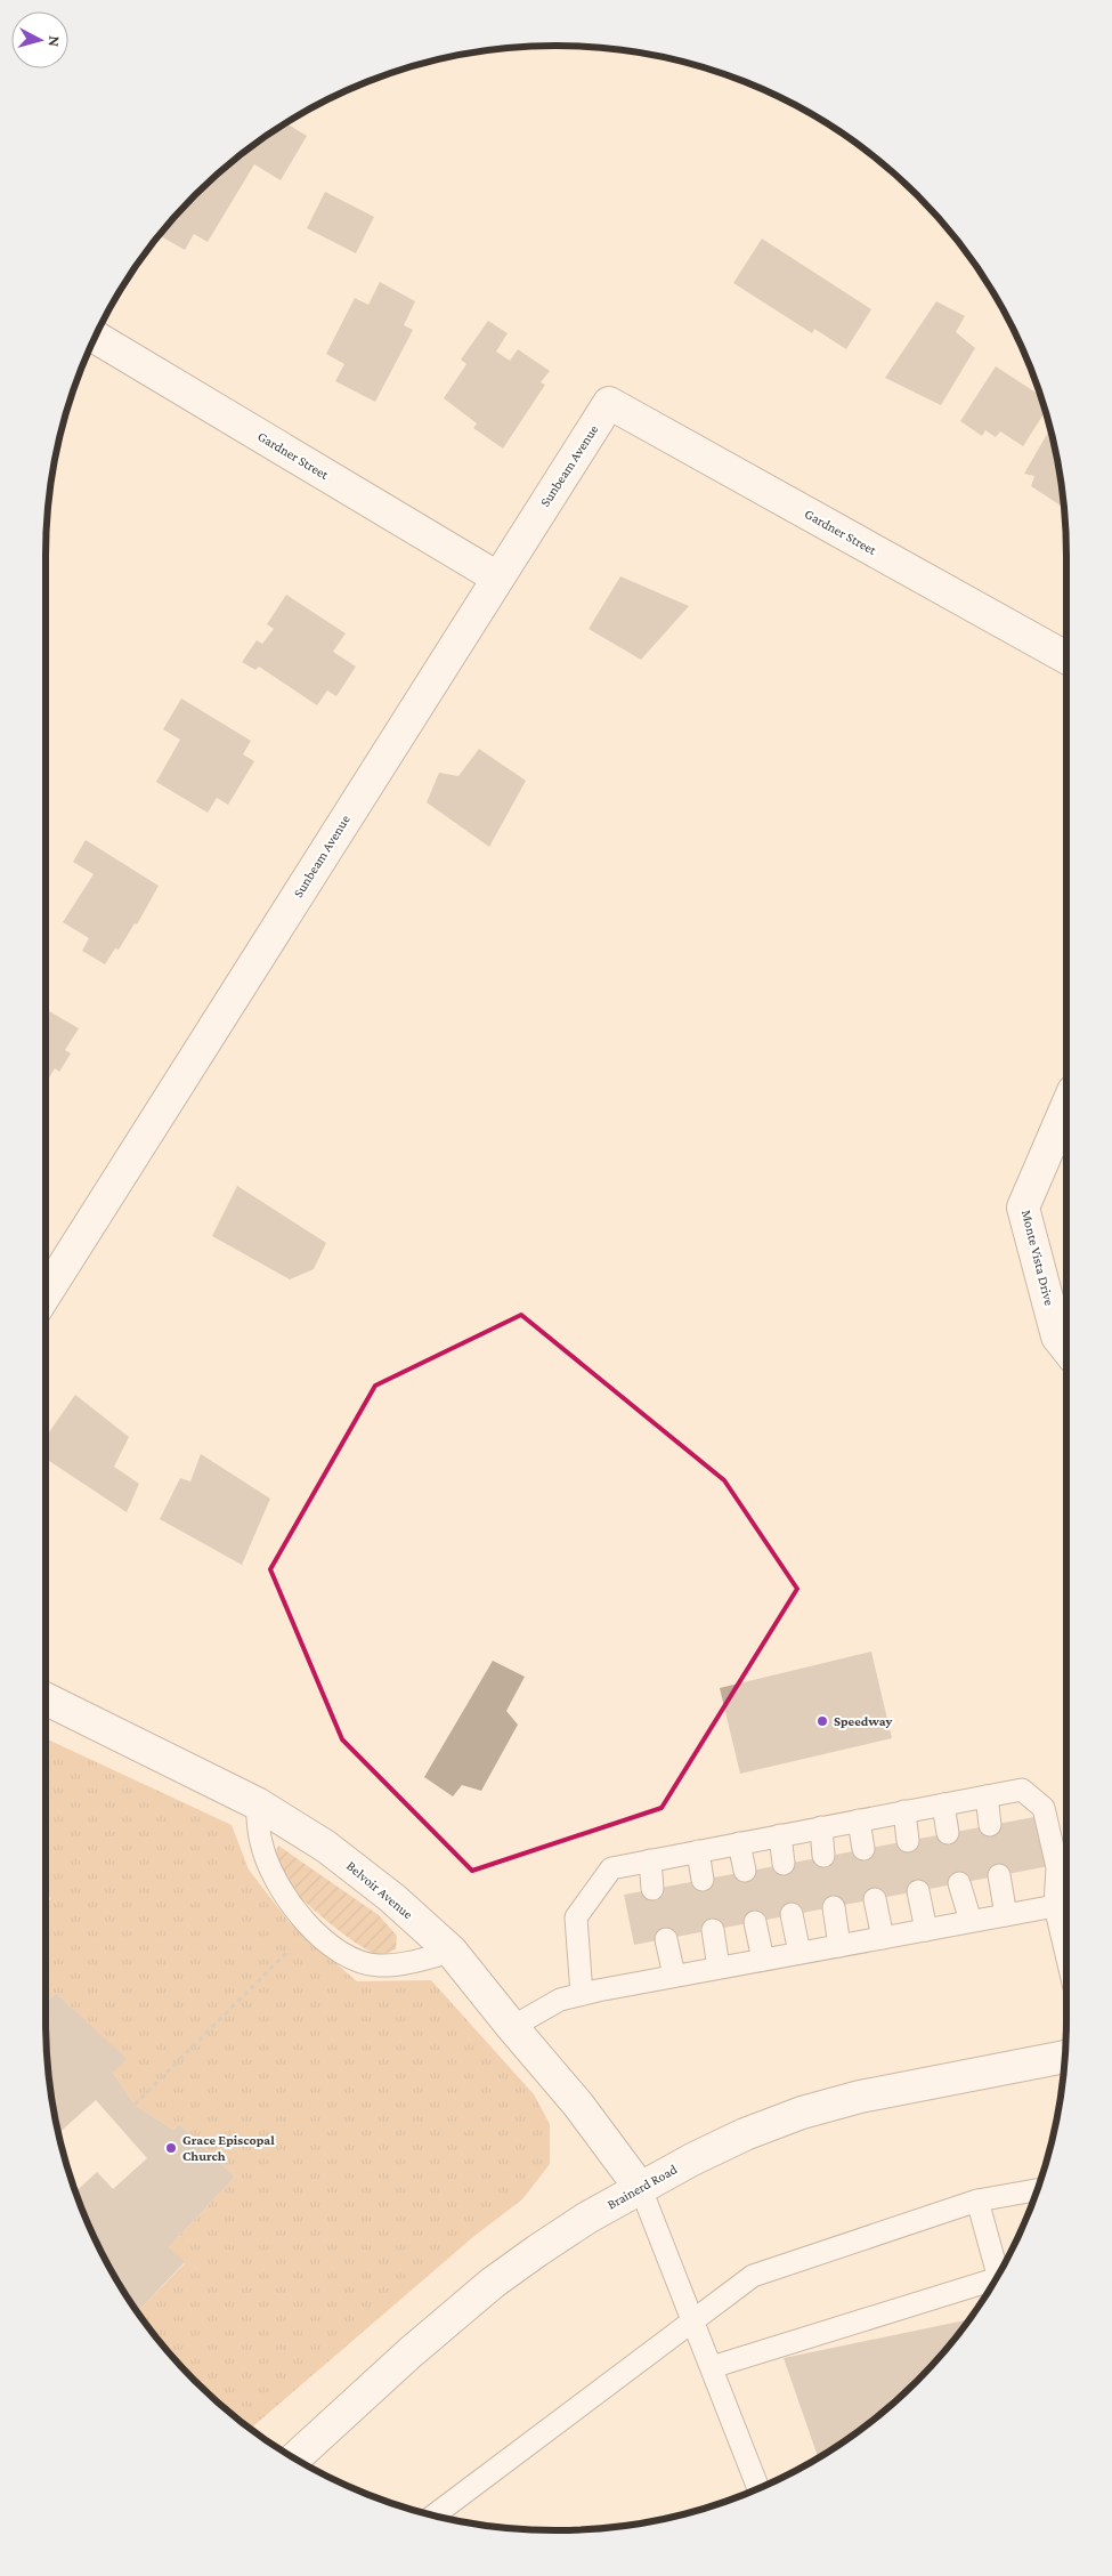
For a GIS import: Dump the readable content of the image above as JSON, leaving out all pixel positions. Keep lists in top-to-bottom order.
{
  "streets": {
    "street": [
      "Gardner Street",
      "Sunbeam Avenue",
      "Monte Vista Drive",
      "Belvoir Avenue",
      "Brainerd Road"
    ]
  },
  "crossings": [
    ["Gardner Street", "Sunbeam Avenue"],
    ["Belvoir Avenue", "Brainerd Road"]
  ],
  "places": ["Speedway", "Grace Episcopal Church"],
  "north": "right"
}
